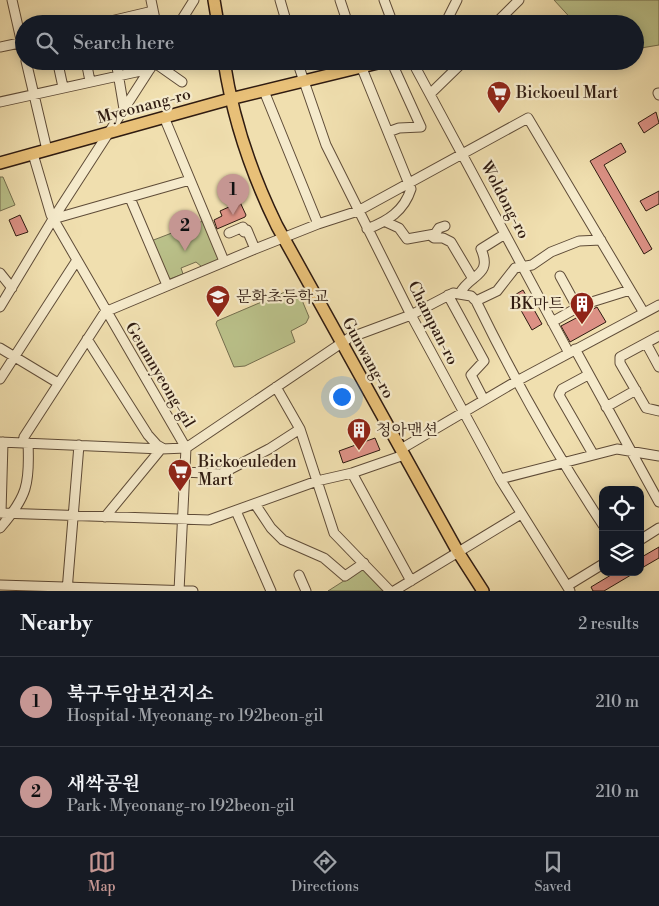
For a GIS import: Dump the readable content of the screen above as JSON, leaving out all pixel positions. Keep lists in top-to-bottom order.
{
  "streets": {
    "main road": ["Myeonang-ro", "Gunwang-ro"],
    "street": ["Woldong-ro", "Champan-ro", "Geumnyeong-gil"]
  },
  "crossings": [
    ["Myeonang-ro", "Champan-ro"],
    ["Myeonang-ro", "Gunwang-ro"]
  ],
  "places": {
    "supermarket": ["Bickoeul Mart", "Bickoeuleden Mart"],
    "school or university": ["문화초등학교"],
    "building": ["BK마트", "청아맨션"]
  },
  "page": {
    "search": "Search here",
    "pins": ["1", "2"],
    "heading": ["Nearby", "2 results"],
    "list": [
      {
        "mark": "1",
        "name": "북구두암보건지소",
        "note": "Hospital · Myeonang-ro 192beon-gil",
        "value": "210 m"
      },
      {
        "mark": "2",
        "name": "새싹공원",
        "note": "Park · Myeonang-ro 192beon-gil",
        "value": "210 m"
      }
    ],
    "nav": ["Map", "Directions", "Saved"]
  }
}
